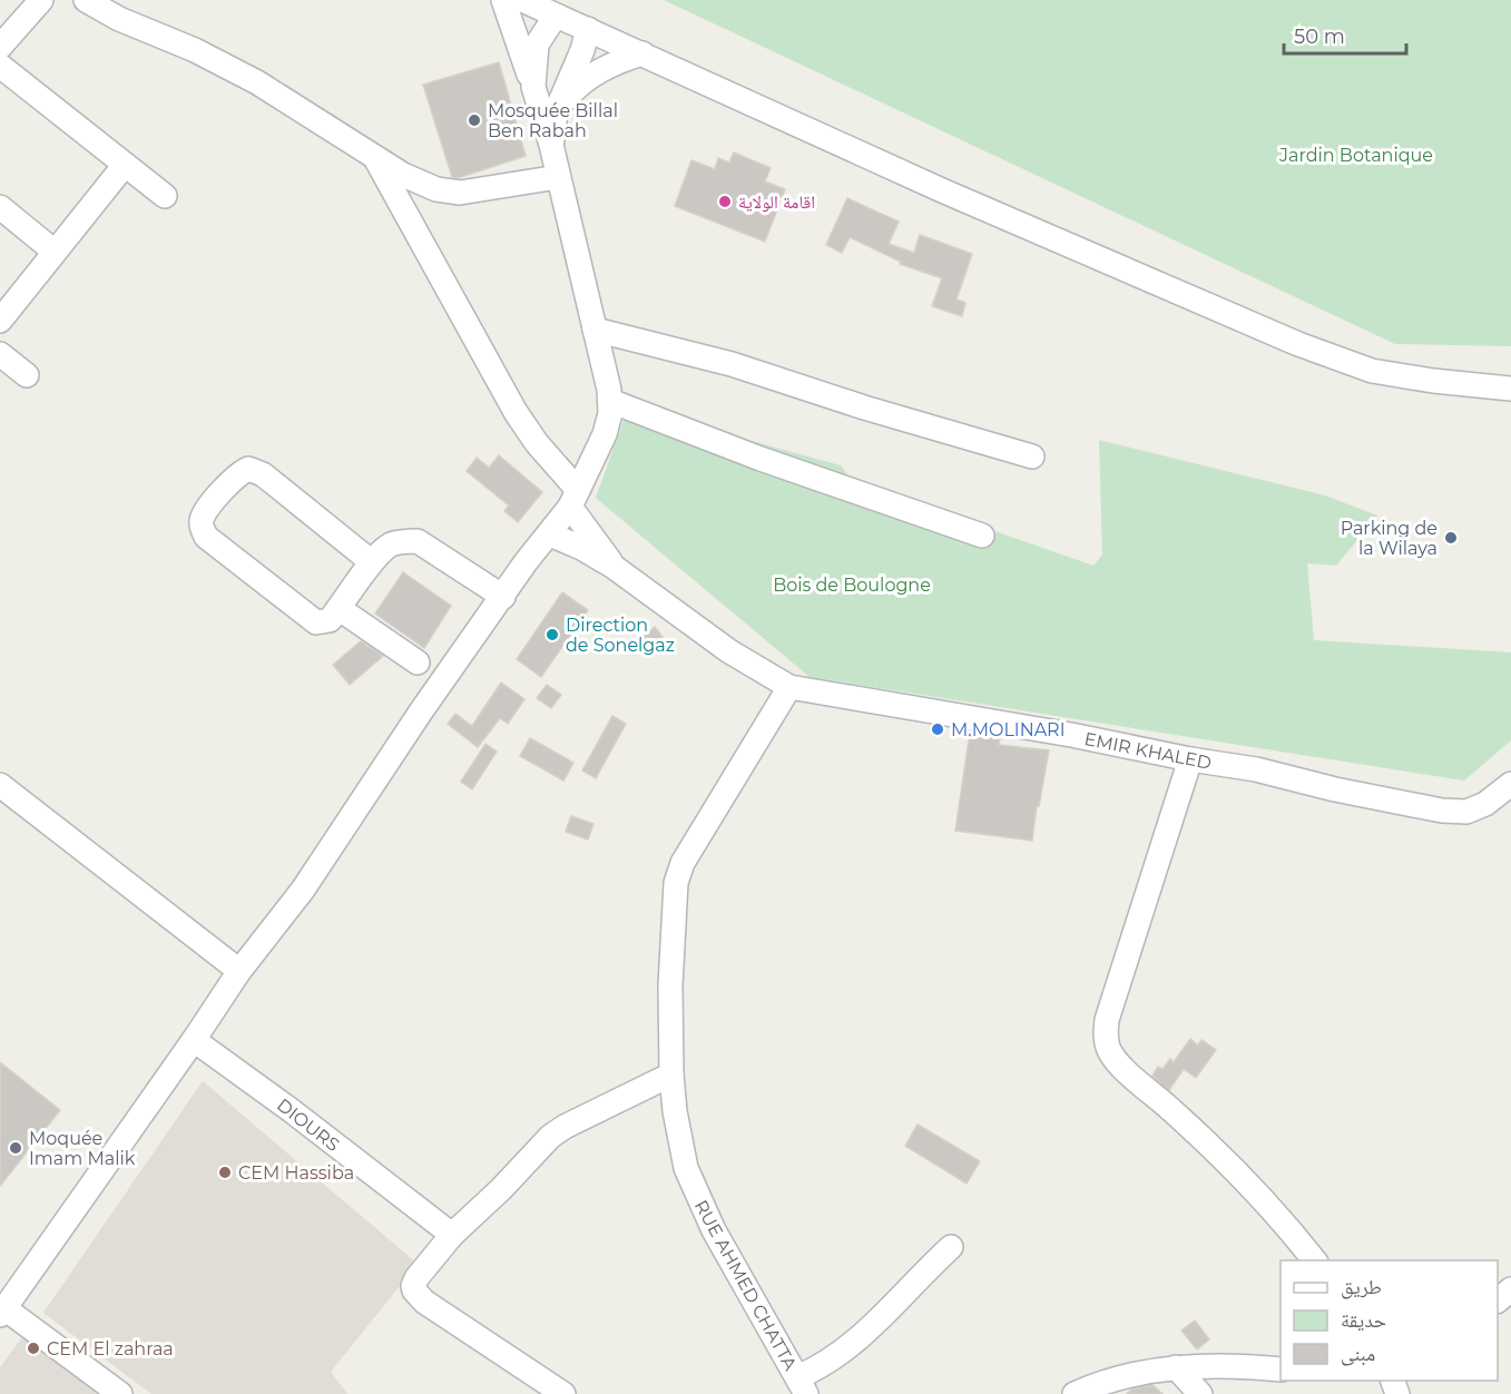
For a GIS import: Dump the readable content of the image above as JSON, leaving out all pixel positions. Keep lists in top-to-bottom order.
{
  "streets": {
    "street": ["EMIR KHALED", "DIOURS", "RUE AHMED CHATTA"]
  },
  "crossings": [
    ["EMIR KHALED", "RUE AHMED CHATTA"]
  ],
  "parks": ["Jardin Botanique", "Bois de Boulogne"],
  "places": [
    "Mosquée Billal Ben Rabah",
    "اقامة الولاية",
    "Parking de la Wilaya",
    "Direction de Sonelgaz",
    "M.MOLINARI",
    "Moquée Imam Malik",
    "CEM Hassiba",
    "CEM El zahraa"
  ],
  "legend": ["طريق", "حديقة", "مبنى"],
  "scale_bar": "50 m"
}
